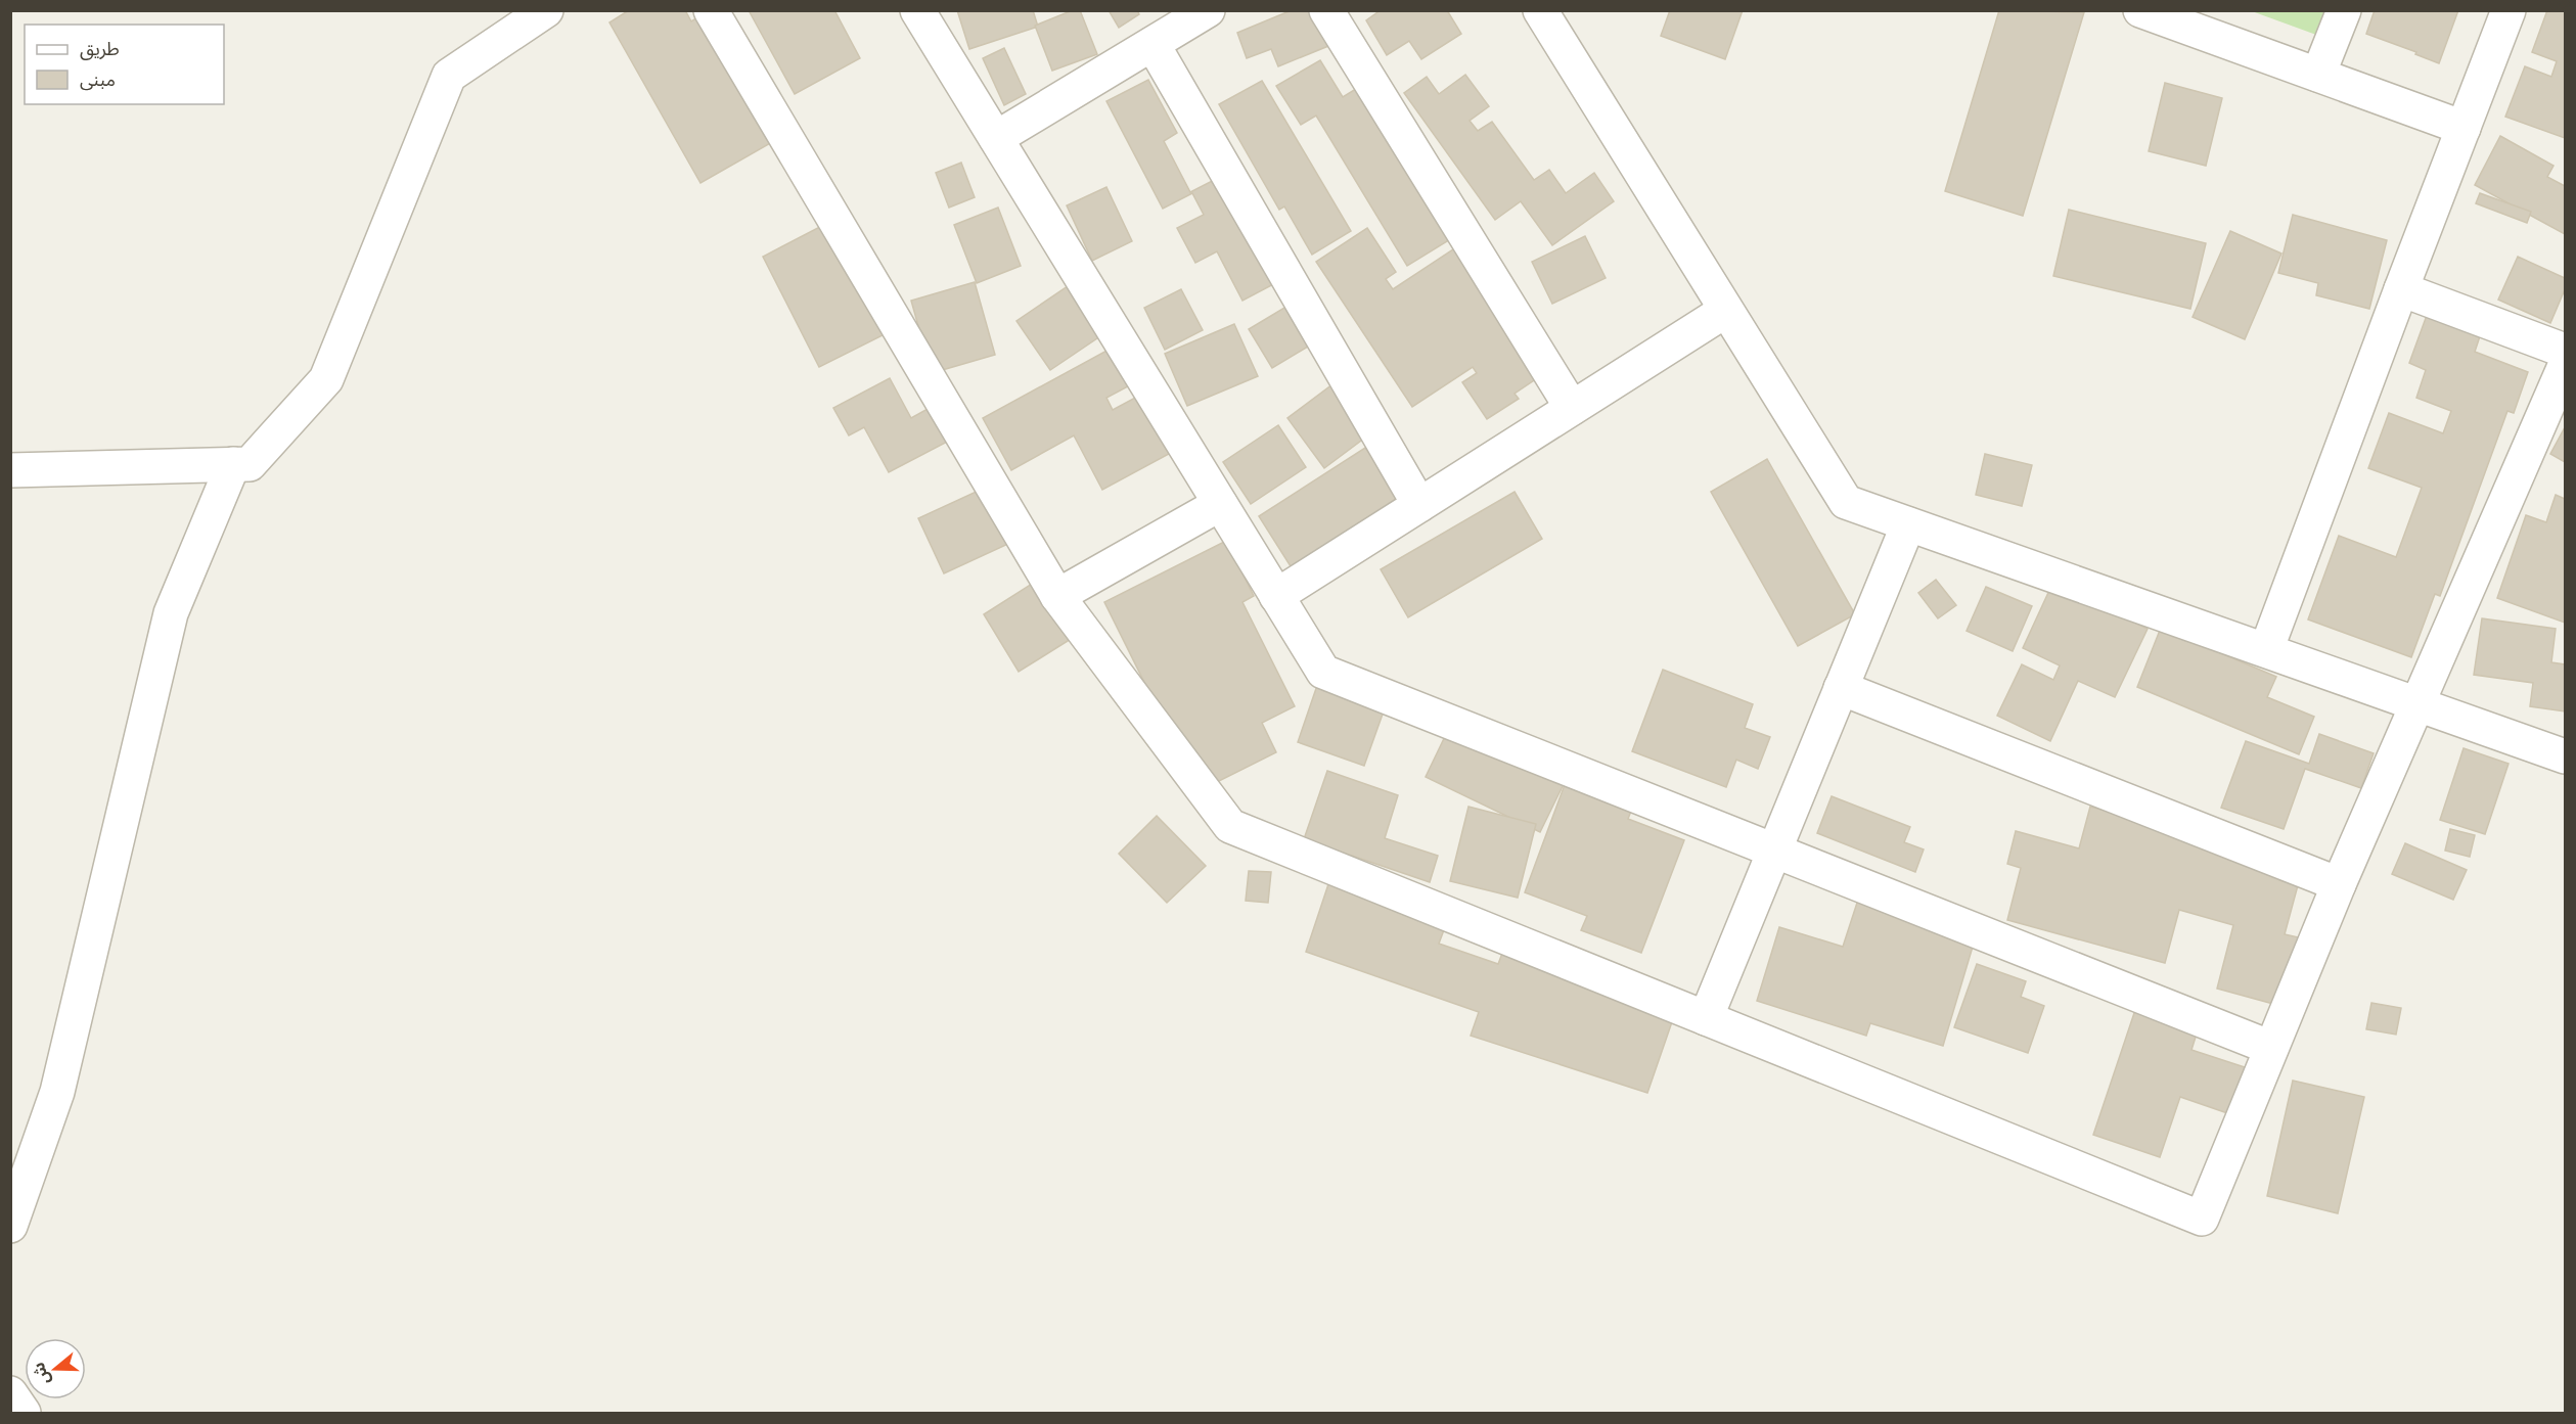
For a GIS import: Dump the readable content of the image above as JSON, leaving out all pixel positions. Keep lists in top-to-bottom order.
{
  "legend": ["طريق", "مبنى"],
  "north": "left"
}
